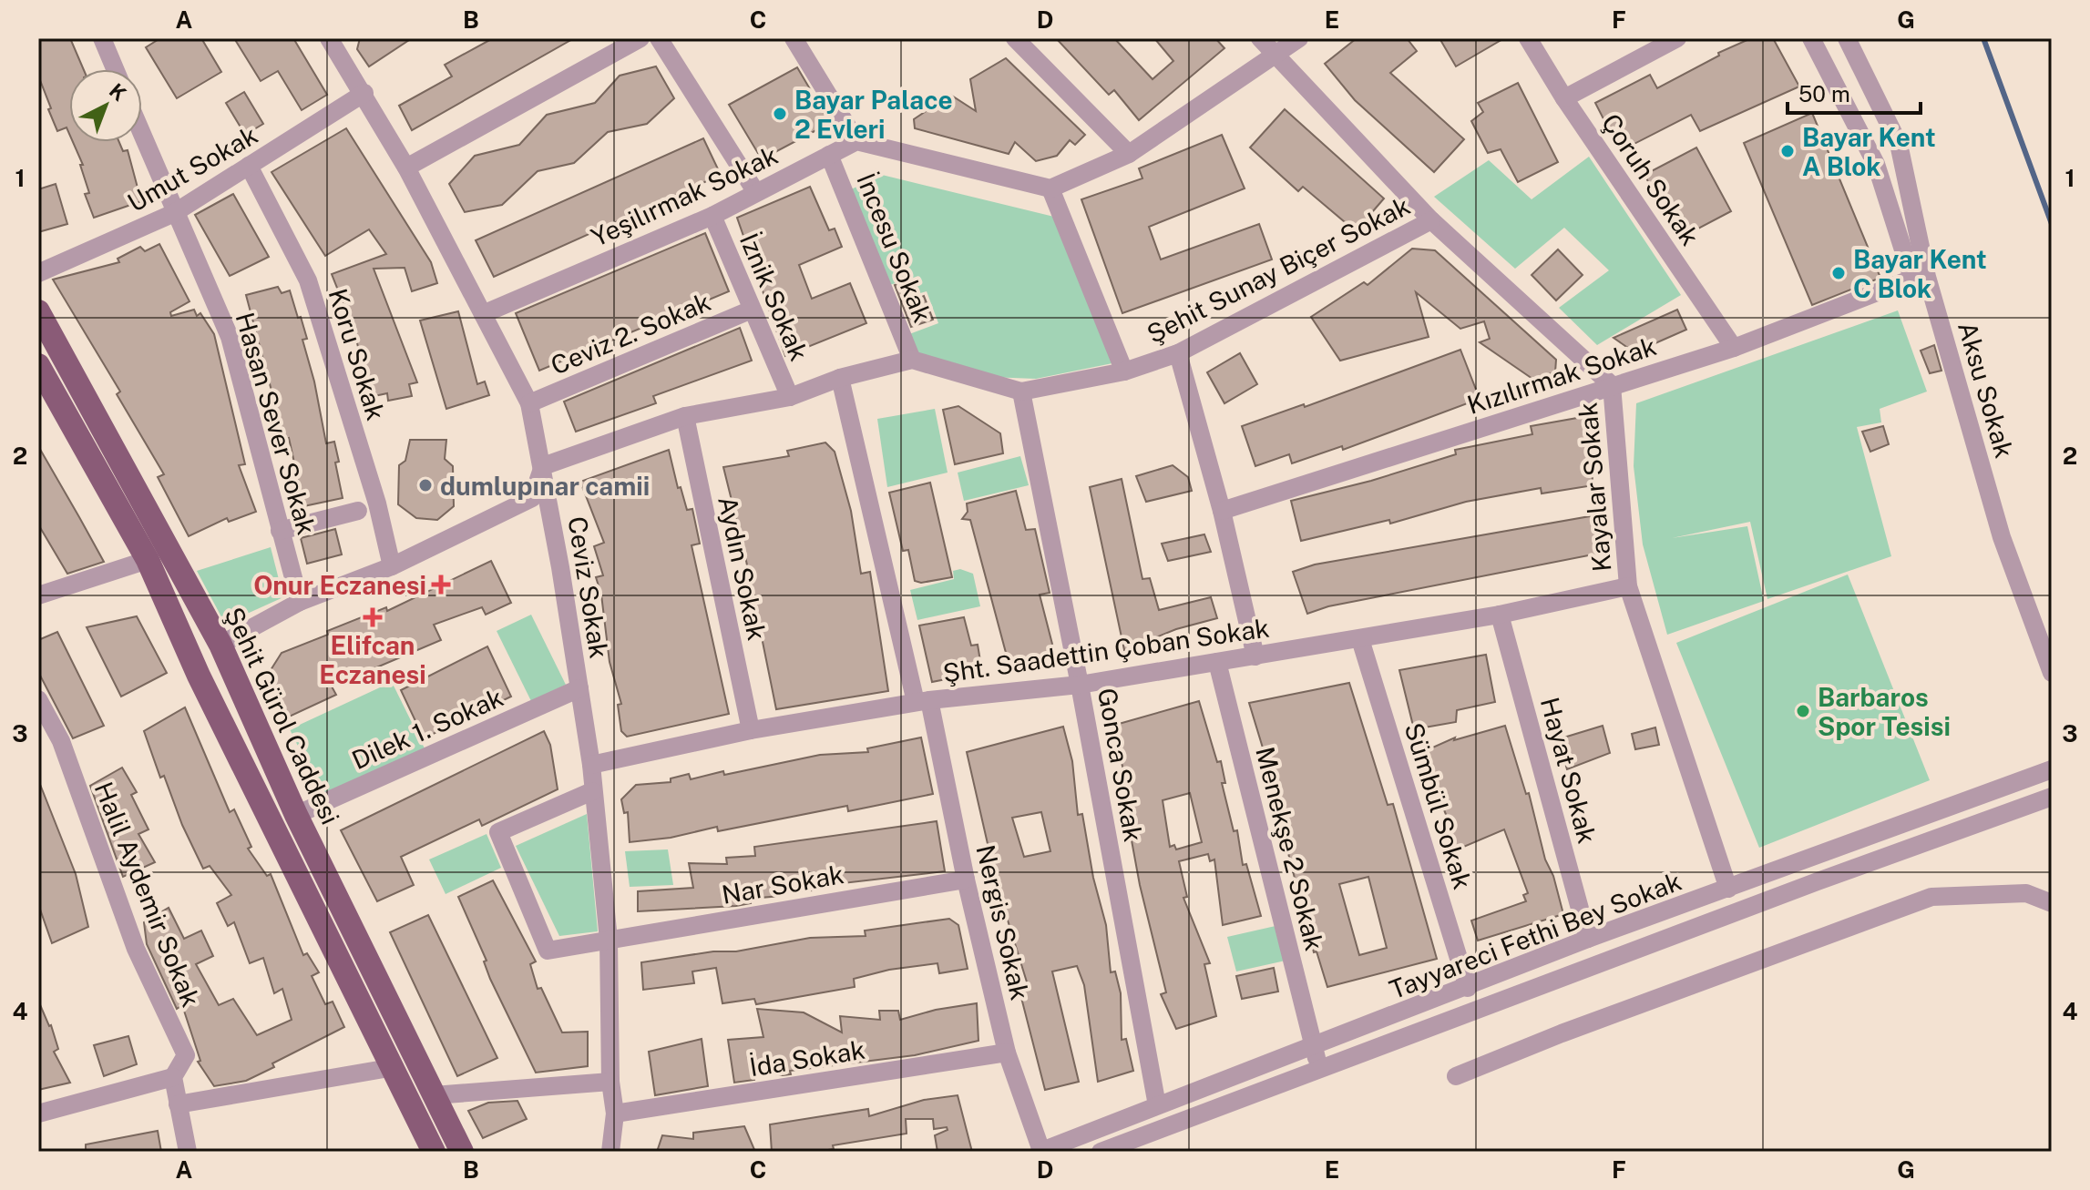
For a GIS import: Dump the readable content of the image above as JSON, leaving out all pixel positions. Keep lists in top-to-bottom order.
{
  "streets": {
    "main road": ["Şehit Gürol Caddesi"],
    "street": [
      "Umut Sokak",
      "Çoruh Sokak",
      "Yeşilırmak Sokak",
      "İncesu Sokak",
      "Şehit Sunay Biçer Sokak",
      "İznik Sokak",
      "Ceviz 2. Sokak",
      "Koru Sokak",
      "Kızılırmak Sokak",
      "Aksu Sokak",
      "Hasan Sever Sokak",
      "Kayalar Sokak",
      "Aydın Sokak",
      "Ceviz Sokak",
      "Şht. Saadettin Çoban Sokak",
      "Dilek 1. Sokak",
      "Gonca Sokak",
      "Hayat Sokak",
      "Sümbül Sokak",
      "Menekşe 2 Sokak",
      "Nar Sokak",
      "Halil Aydemir Sokak",
      "Nergis Sokak",
      "Tayyareci Fethi Bey Sokak",
      "İda Sokak"
    ]
  },
  "crossings": [
    ["Umut Sokak", "Koru Sokak"],
    ["Umut Sokak", "Hasan Sever Sokak"],
    ["Umut Sokak", "Ceviz Sokak"],
    ["Çoruh Sokak", "Kızılırmak Sokak"],
    ["Yeşilırmak Sokak", "İncesu Sokak"],
    ["Yeşilırmak Sokak", "İznik Sokak"],
    ["Yeşilırmak Sokak", "Ceviz Sokak"],
    ["İncesu Sokak", "Şehit Sunay Biçer Sokak"],
    ["Şehit Sunay Biçer Sokak", "Kayalar Sokak"],
    ["Şehit Sunay Biçer Sokak", "Gonca Sokak"],
    ["İznik Sokak", "Ceviz 2. Sokak"],
    ["Ceviz 2. Sokak", "Ceviz Sokak"],
    ["Kızılırmak Sokak", "Kayalar Sokak"],
    ["Kayalar Sokak", "Şht. Saadettin Çoban Sokak"],
    ["Kayalar Sokak", "Tayyareci Fethi Bey Sokak"],
    ["Aydın Sokak", "Şht. Saadettin Çoban Sokak"],
    ["Ceviz Sokak", "Şht. Saadettin Çoban Sokak"],
    ["Ceviz Sokak", "Dilek 1. Sokak"],
    ["Ceviz Sokak", "Nar Sokak"],
    ["Ceviz Sokak", "İda Sokak"],
    ["Şht. Saadettin Çoban Sokak", "Gonca Sokak"],
    ["Şht. Saadettin Çoban Sokak", "Hayat Sokak"],
    ["Şht. Saadettin Çoban Sokak", "Sümbül Sokak"],
    ["Şht. Saadettin Çoban Sokak", "Menekşe 2 Sokak"],
    ["Şht. Saadettin Çoban Sokak", "Nergis Sokak"],
    ["Şehit Gürol Caddesi", "Dilek 1. Sokak"],
    ["Gonca Sokak", "Tayyareci Fethi Bey Sokak"],
    ["Hayat Sokak", "Tayyareci Fethi Bey Sokak"],
    ["Sümbül Sokak", "Tayyareci Fethi Bey Sokak"],
    ["Menekşe 2 Sokak", "Tayyareci Fethi Bey Sokak"],
    ["Nar Sokak", "Nergis Sokak"],
    ["Nergis Sokak", "Tayyareci Fethi Bey Sokak"],
    ["Nergis Sokak", "İda Sokak"]
  ],
  "places": {
    "other": [
      "Bayar Palace 2 Evleri",
      "Bayar Kent A Blok",
      "Bayar Kent C Blok",
      "dumlupınar camii",
      "Barbaros Spor Tesisi"
    ],
    "health": ["Onur Eczanesi", "Elifcan Eczanesi"]
  },
  "scale_bar": "50 m",
  "north": "top right",
  "grid": {
    "columns": [
      "A",
      "B",
      "C",
      "D",
      "E",
      "F",
      "G"
    ],
    "rows": [
      "1",
      "2",
      "3",
      "4"
    ]
  }
}
